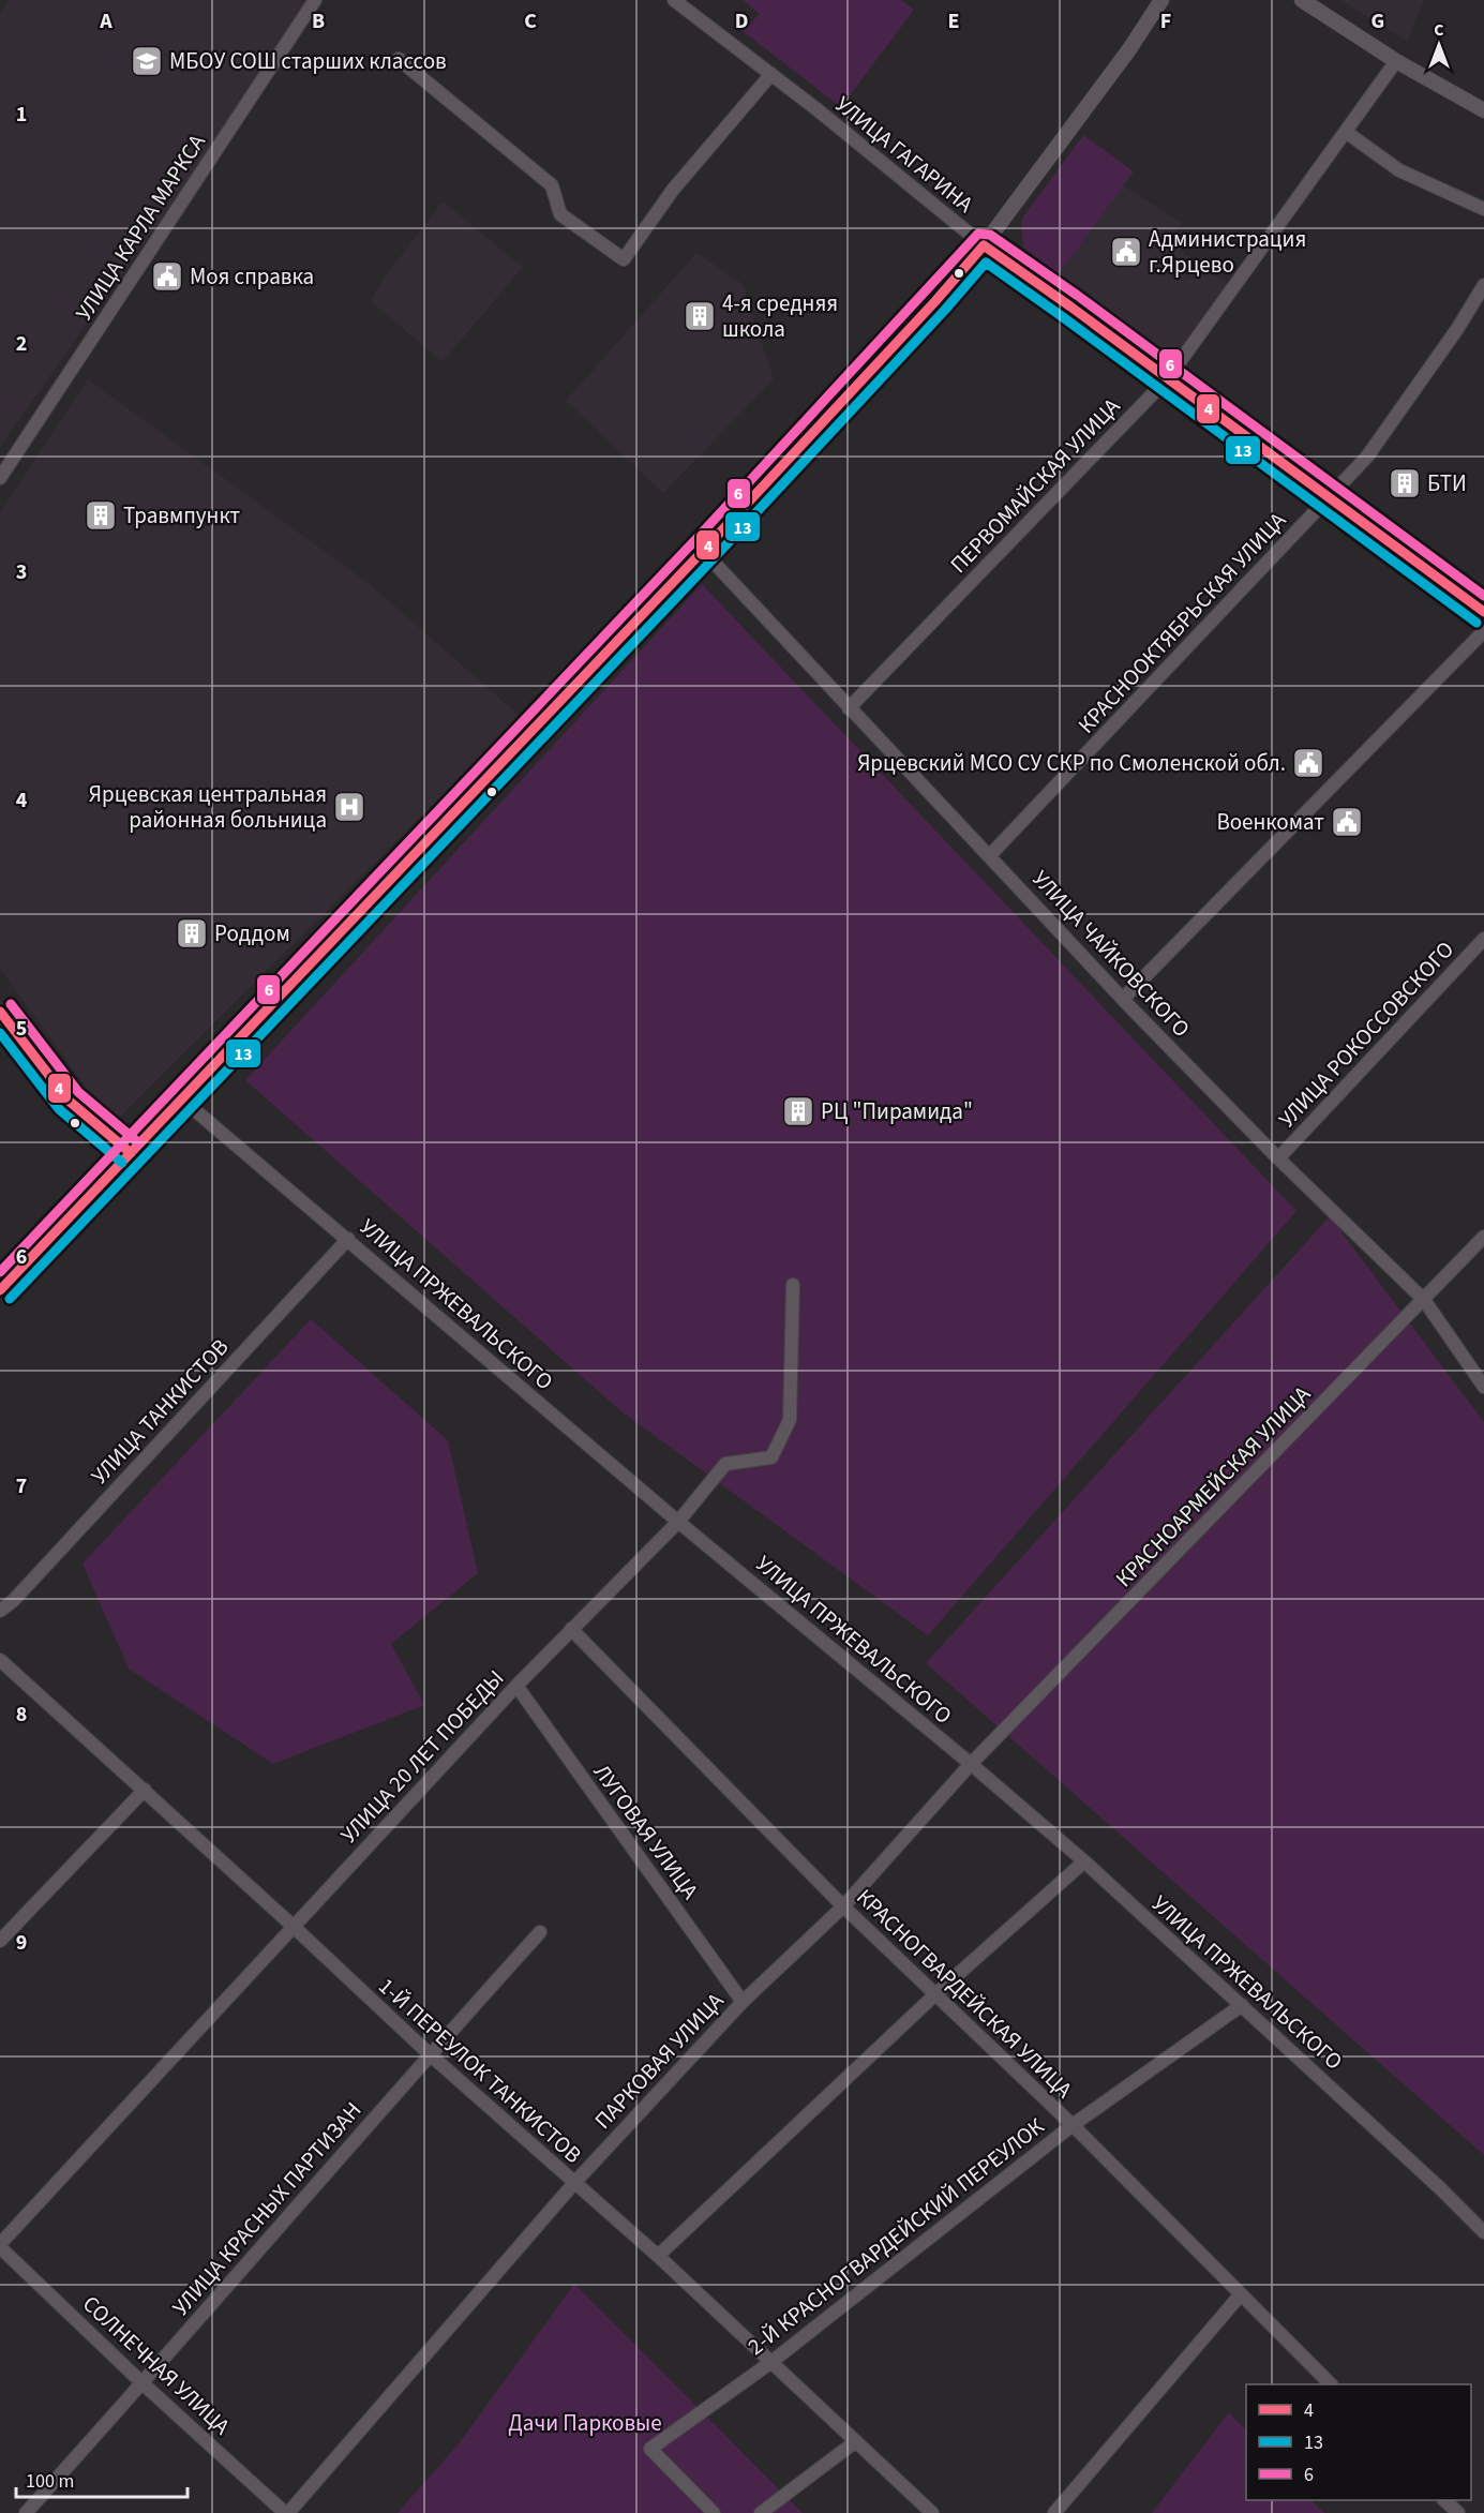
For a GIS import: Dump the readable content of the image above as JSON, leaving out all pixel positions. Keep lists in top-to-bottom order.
{
  "streets": {
    "street": [
      "УЛИЦА ГАГАРИНА",
      "УЛИЦА КАРЛА МАРКСА",
      "ПЕРВОМАЙСКАЯ УЛИЦА",
      "КРАСНООКТЯБРЬСКАЯ УЛИЦА",
      "УЛИЦА ЧАЙКОВСКОГО",
      "УЛИЦА РОКОССОВСКОГО",
      "УЛИЦА ПРЖЕВАЛЬСКОГО",
      "УЛИЦА ТАНКИСТОВ",
      "КРАСНОАРМЕЙСКАЯ УЛИЦА",
      "УЛИЦА 20 ЛЕТ ПОБЕДЫ",
      "ЛУГОВАЯ УЛИЦА",
      "КРАСНОГВАРДЕЙСКАЯ УЛИЦА",
      "ПАРКОВАЯ УЛИЦА",
      "1-Й ПЕРЕУЛОК ТАНКИСТОВ",
      "УЛИЦА КРАСНЫХ ПАРТИЗАН",
      "2-Й КРАСНОГВАРДЕЙСКИЙ ПЕРЕУЛОК",
      "СОЛНЕЧНАЯ УЛИЦА"
    ]
  },
  "crossings": [
    ["УЛИЦА ГАГАРИНА", "ПЕРВОМАЙСКАЯ УЛИЦА"],
    ["УЛИЦА ГАГАРИНА", "КРАСНООКТЯБРЬСКАЯ УЛИЦА"],
    ["ПЕРВОМАЙСКАЯ УЛИЦА", "УЛИЦА ЧАЙКОВСКОГО"],
    ["КРАСНООКТЯБРЬСКАЯ УЛИЦА", "УЛИЦА ЧАЙКОВСКОГО"],
    ["УЛИЦА ЧАЙКОВСКОГО", "УЛИЦА РОКОССОВСКОГО"],
    ["УЛИЦА ЧАЙКОВСКОГО", "КРАСНОАРМЕЙСКАЯ УЛИЦА"],
    ["УЛИЦА ПРЖЕВАЛЬСКОГО", "УЛИЦА ТАНКИСТОВ"],
    ["УЛИЦА ПРЖЕВАЛЬСКОГО", "КРАСНОАРМЕЙСКАЯ УЛИЦА"],
    ["УЛИЦА ПРЖЕВАЛЬСКОГО", "УЛИЦА 20 ЛЕТ ПОБЕДЫ"],
    ["УЛИЦА ПРЖЕВАЛЬСКОГО", "ПАРКОВАЯ УЛИЦА"],
    ["УЛИЦА ПРЖЕВАЛЬСКОГО", "2-Й КРАСНОГВАРДЕЙСКИЙ ПЕРЕУЛОК"],
    ["КРАСНОАРМЕЙСКАЯ УЛИЦА", "ПАРКОВАЯ УЛИЦА"],
    ["УЛИЦА 20 ЛЕТ ПОБЕДЫ", "ЛУГОВАЯ УЛИЦА"],
    ["УЛИЦА 20 ЛЕТ ПОБЕДЫ", "КРАСНОГВАРДЕЙСКАЯ УЛИЦА"],
    ["УЛИЦА 20 ЛЕТ ПОБЕДЫ", "1-Й ПЕРЕУЛОК ТАНКИСТОВ"],
    ["УЛИЦА 20 ЛЕТ ПОБЕДЫ", "СОЛНЕЧНАЯ УЛИЦА"],
    ["ЛУГОВАЯ УЛИЦА", "ПАРКОВАЯ УЛИЦА"],
    ["КРАСНОГВАРДЕЙСКАЯ УЛИЦА", "ПАРКОВАЯ УЛИЦА"],
    ["КРАСНОГВАРДЕЙСКАЯ УЛИЦА", "2-Й КРАСНОГВАРДЕЙСКИЙ ПЕРЕУЛОК"],
    ["ПАРКОВАЯ УЛИЦА", "1-Й ПЕРЕУЛОК ТАНКИСТОВ"],
    ["ПАРКОВАЯ УЛИЦА", "СОЛНЕЧНАЯ УЛИЦА"],
    ["1-Й ПЕРЕУЛОК ТАНКИСТОВ", "УЛИЦА КРАСНЫХ ПАРТИЗАН"],
    ["1-Й ПЕРЕУЛОК ТАНКИСТОВ", "2-Й КРАСНОГВАРДЕЙСКИЙ ПЕРЕУЛОК"],
    ["УЛИЦА КРАСНЫХ ПАРТИЗАН", "СОЛНЕЧНАЯ УЛИЦА"]
  ],
  "parks": ["Дачи Парковые"],
  "places": {
    "school or university": ["МБОУ СОШ старших классов"],
    "public building": [
      "Администрация г.Ярцево",
      "Моя справка",
      "Ярцевский МСО СУ СКР по Смоленской обл.",
      "Военкомат"
    ],
    "building": [
      "4-я средняя школа",
      "БТИ",
      "Травмпункт",
      "Роддом",
      "РЦ \"Пирамида\""
    ],
    "hospital": ["Ярцевская центральная районная больница"]
  },
  "lines": ["transit line 6", "transit line 4", "transit line 13"],
  "legend": ["4", "13", "6"],
  "scale_bar": "100 m",
  "north": "top",
  "grid": {
    "columns": [
      "A",
      "B",
      "C",
      "D",
      "E",
      "F",
      "G"
    ],
    "rows": [
      "1",
      "2",
      "3",
      "4",
      "5",
      "6",
      "7",
      "8",
      "9"
    ]
  }
}
